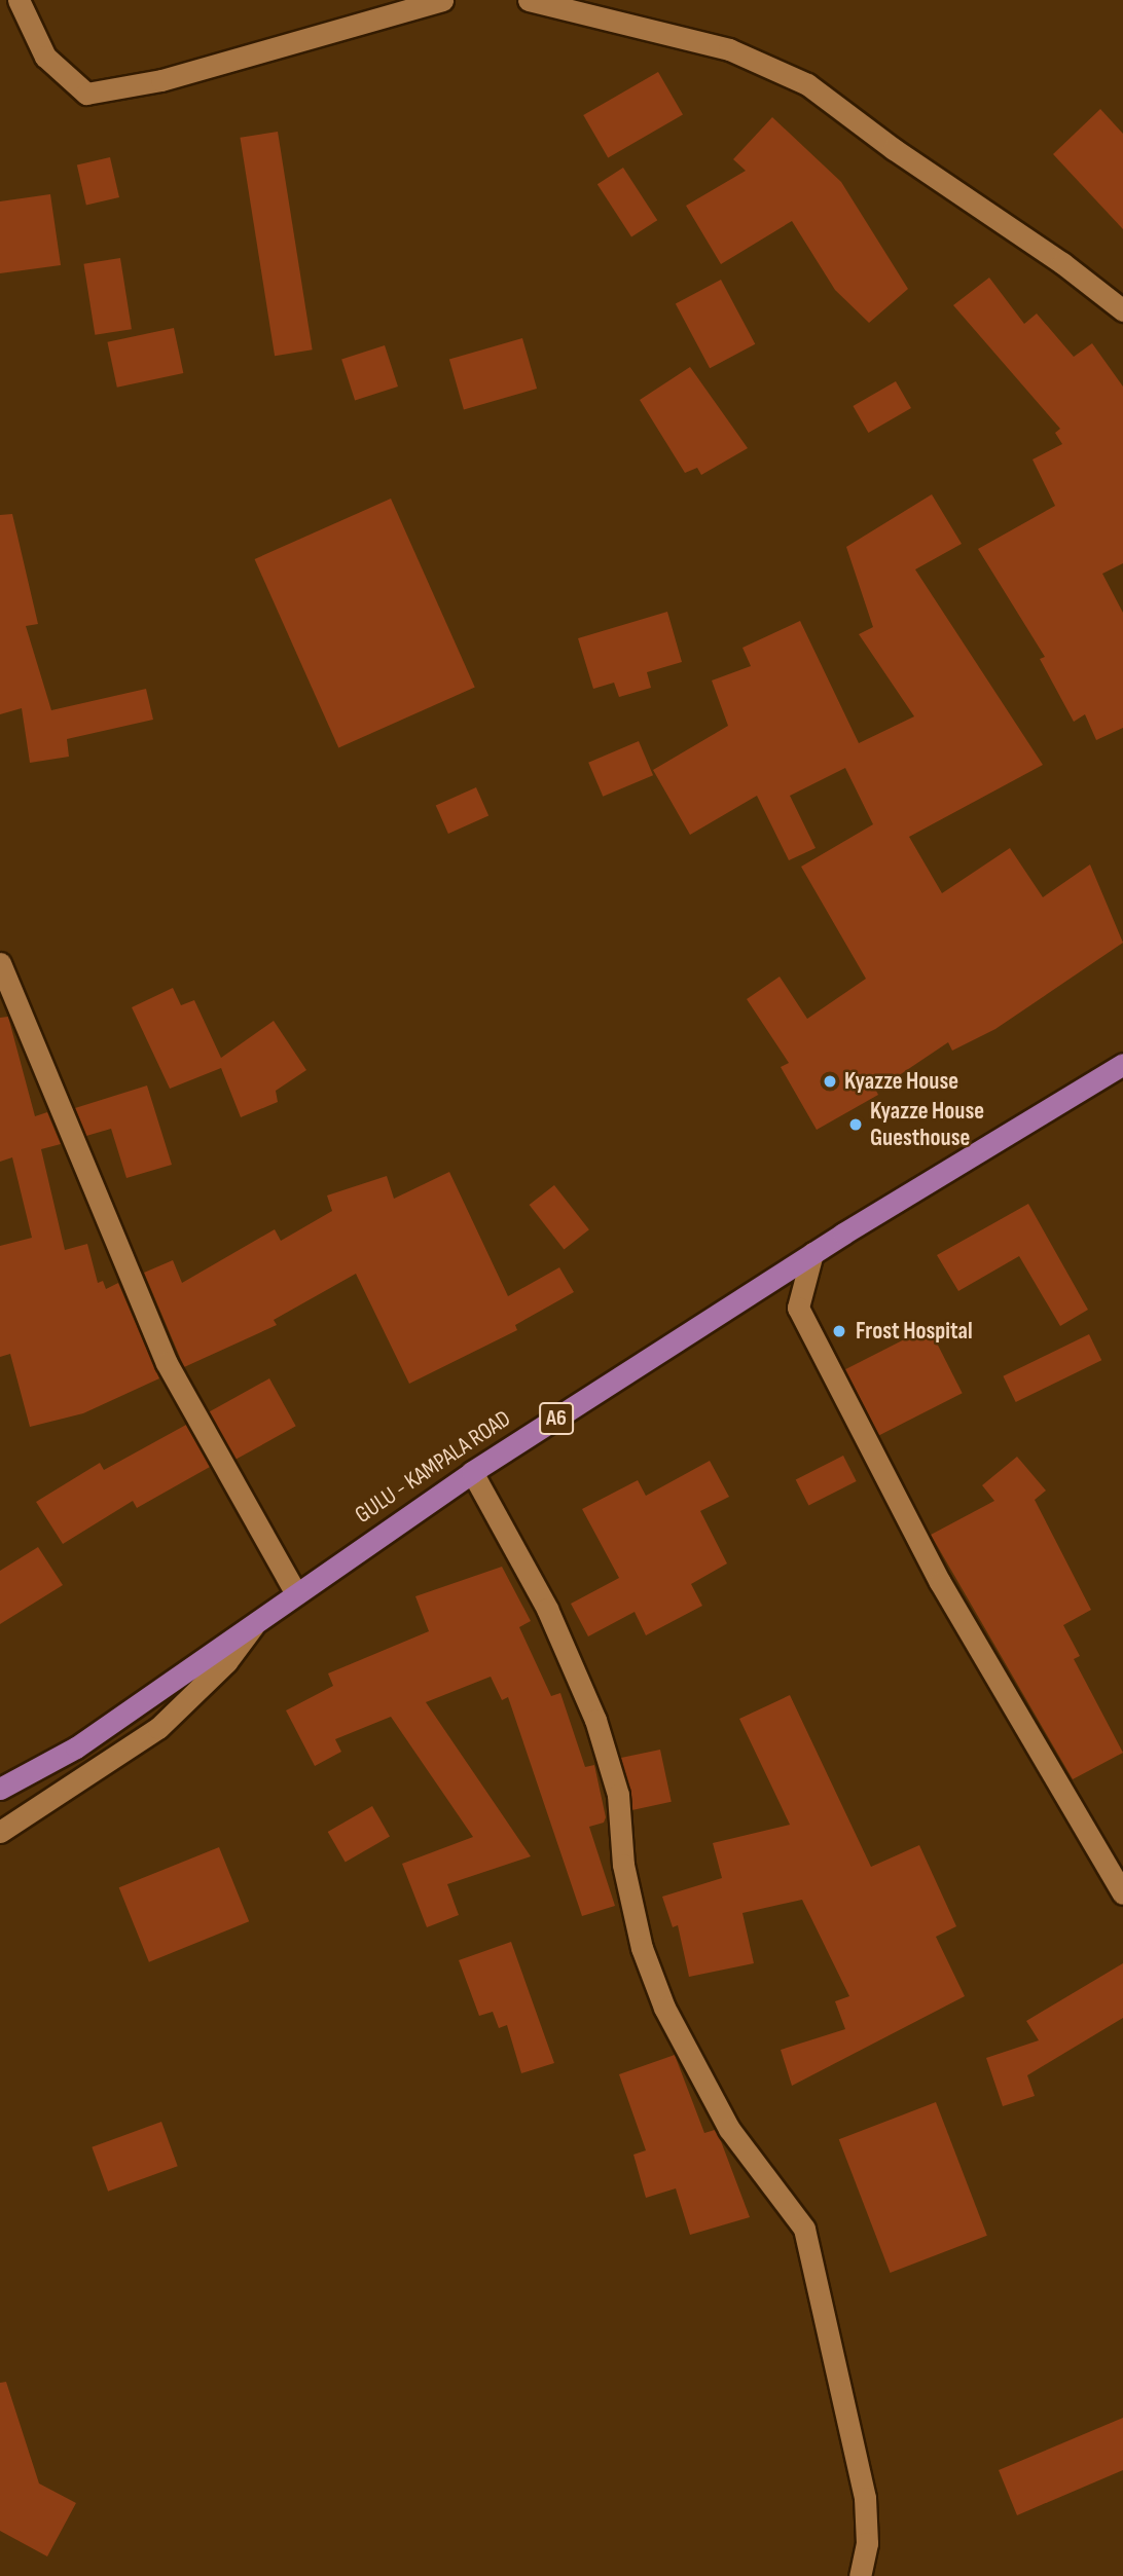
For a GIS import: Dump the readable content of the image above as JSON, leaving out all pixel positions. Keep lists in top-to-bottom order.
{
  "streets": {
    "main road": ["A6", "GULU - KAMPALA ROAD"]
  },
  "places": ["Kyazze House", "Kyazze House Guesthouse", "Frost Hospital"]
}
